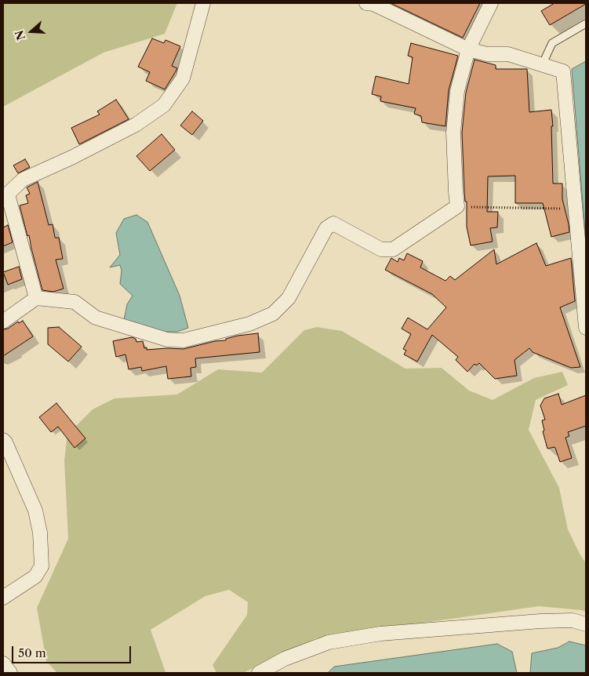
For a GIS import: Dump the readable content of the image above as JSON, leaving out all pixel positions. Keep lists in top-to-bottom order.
{
  "scale_bar": "50 m",
  "north": "left"
}
